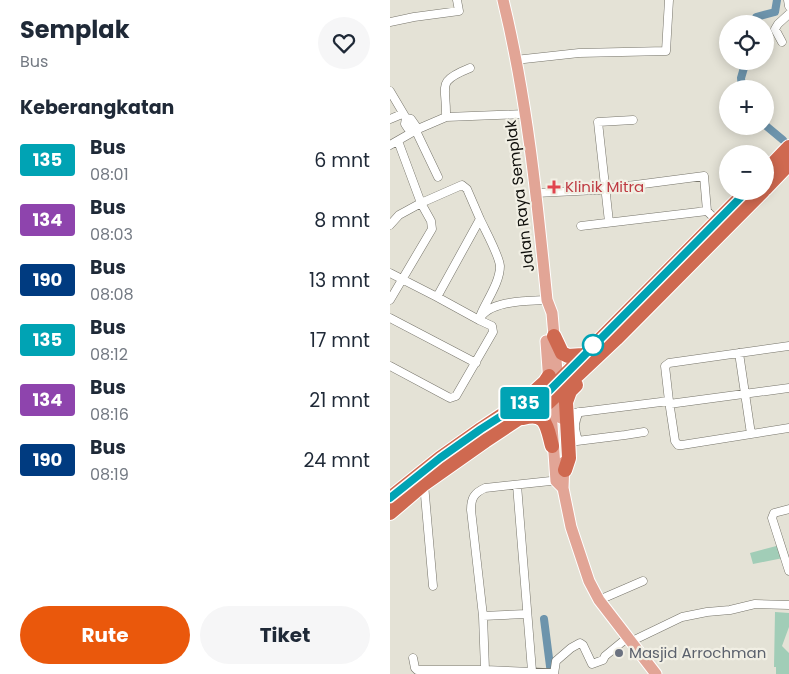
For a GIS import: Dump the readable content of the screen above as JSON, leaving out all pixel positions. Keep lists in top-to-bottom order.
{
  "streets": {
    "main road": ["Jalan Raya Semplak"]
  },
  "places": {
    "health": ["Klinik Mitra"],
    "other": ["Masjid Arrochman"]
  },
  "lines": ["bus line 135"],
  "page": {
    "heading": [
      ["Semplak", "Bus"],
      "Keberangkatan"
    ],
    "on_map": "135",
    "map_buttons": ["+", "−"],
    "list": [
      {
        "mark": "135",
        "name": "Bus",
        "note": "08:01",
        "value": "6 mnt"
      },
      {
        "mark": "134",
        "name": "Bus",
        "note": "08:03",
        "value": "8 mnt"
      },
      {
        "mark": "190",
        "name": "Bus",
        "note": "08:08",
        "value": "13 mnt"
      },
      {
        "mark": "135",
        "name": "Bus",
        "note": "08:12",
        "value": "17 mnt"
      },
      {
        "mark": "134",
        "name": "Bus",
        "note": "08:16",
        "value": "21 mnt"
      },
      {
        "mark": "190",
        "name": "Bus",
        "note": "08:19",
        "value": "24 mnt"
      }
    ],
    "buttons": ["Rute", "Tiket"]
  }
}
